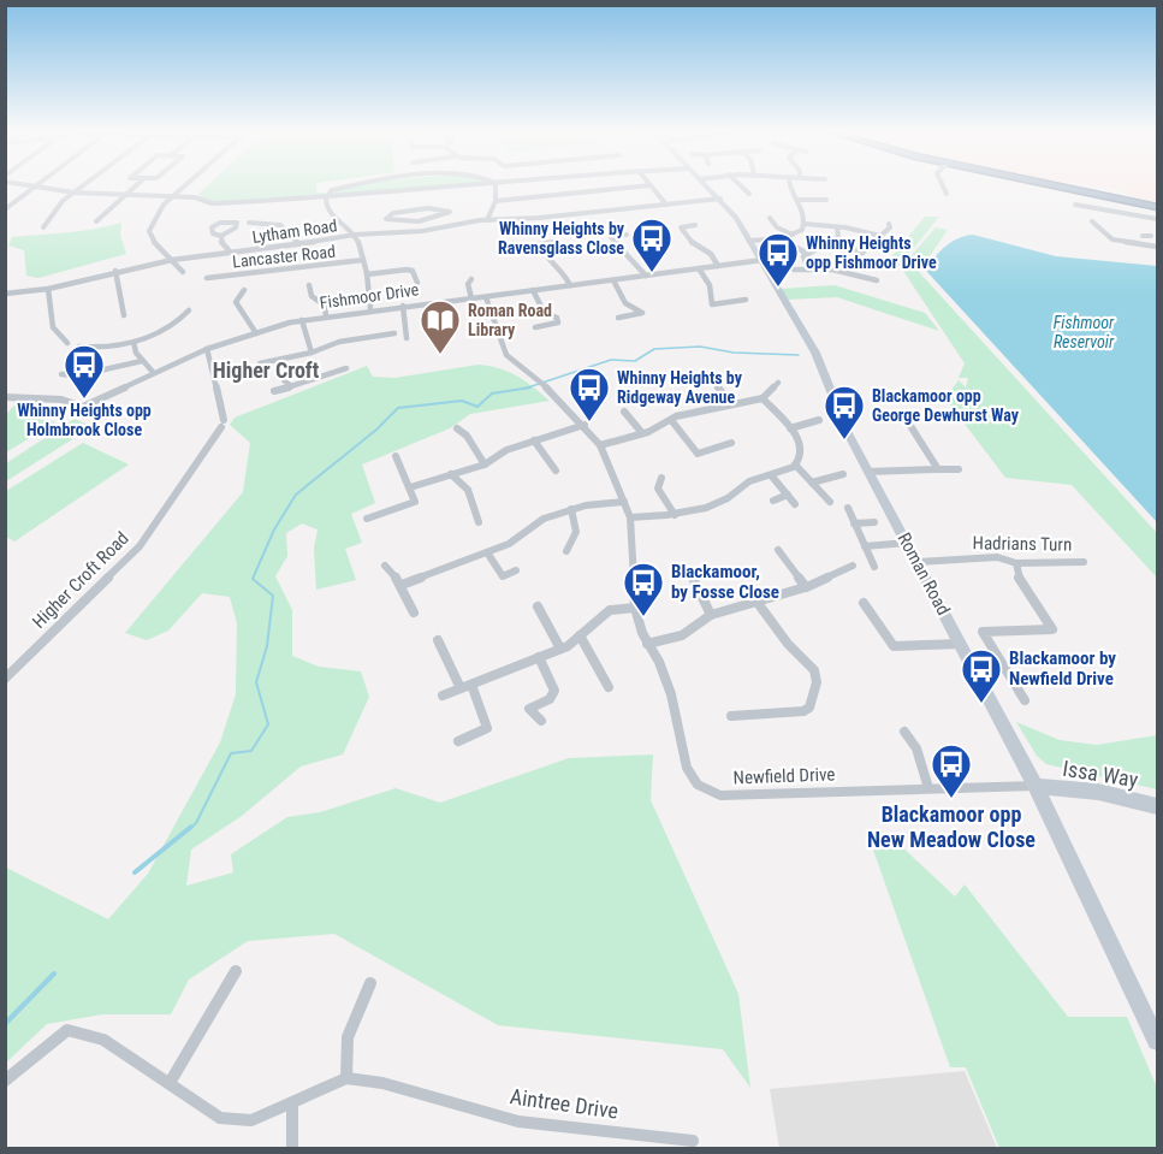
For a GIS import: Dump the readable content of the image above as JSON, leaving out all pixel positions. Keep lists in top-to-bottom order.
{
  "streets": {
    "street": [
      "Lytham Road",
      "Lancaster Road",
      "Fishmoor Drive",
      "Hadrians Turn",
      "Roman Road",
      "Higher Croft Road",
      "Issa Way",
      "Newfield Drive",
      "Aintree Drive"
    ]
  },
  "crossings": [
    ["Lytham Road", "Roman Road"],
    ["Fishmoor Drive", "Roman Road"],
    ["Fishmoor Drive", "Higher Croft Road"],
    ["Fishmoor Drive", "Newfield Drive"],
    ["Hadrians Turn", "Roman Road"],
    ["Roman Road", "Issa Way"],
    ["Roman Road", "Newfield Drive"],
    ["Issa Way", "Newfield Drive"]
  ],
  "districts": ["Higher Croft"],
  "water": ["Fishmoor Reservoir"],
  "places": {
    "bus stop": [
      "Whinny Heights by Ravensglass Close",
      "Whinny Heights opp Fishmoor Drive",
      "Whinny Heights opp Holmbrook Close",
      "Whinny Heights by Ridgeway Avenue",
      "Blackamoor opp George Dewhurst Way",
      "Blackamoor, by Fosse Close",
      "Blackamoor by Newfield Drive",
      "Blackamoor opp New Meadow Close"
    ],
    "library": ["Roman Road Library"]
  }
}
